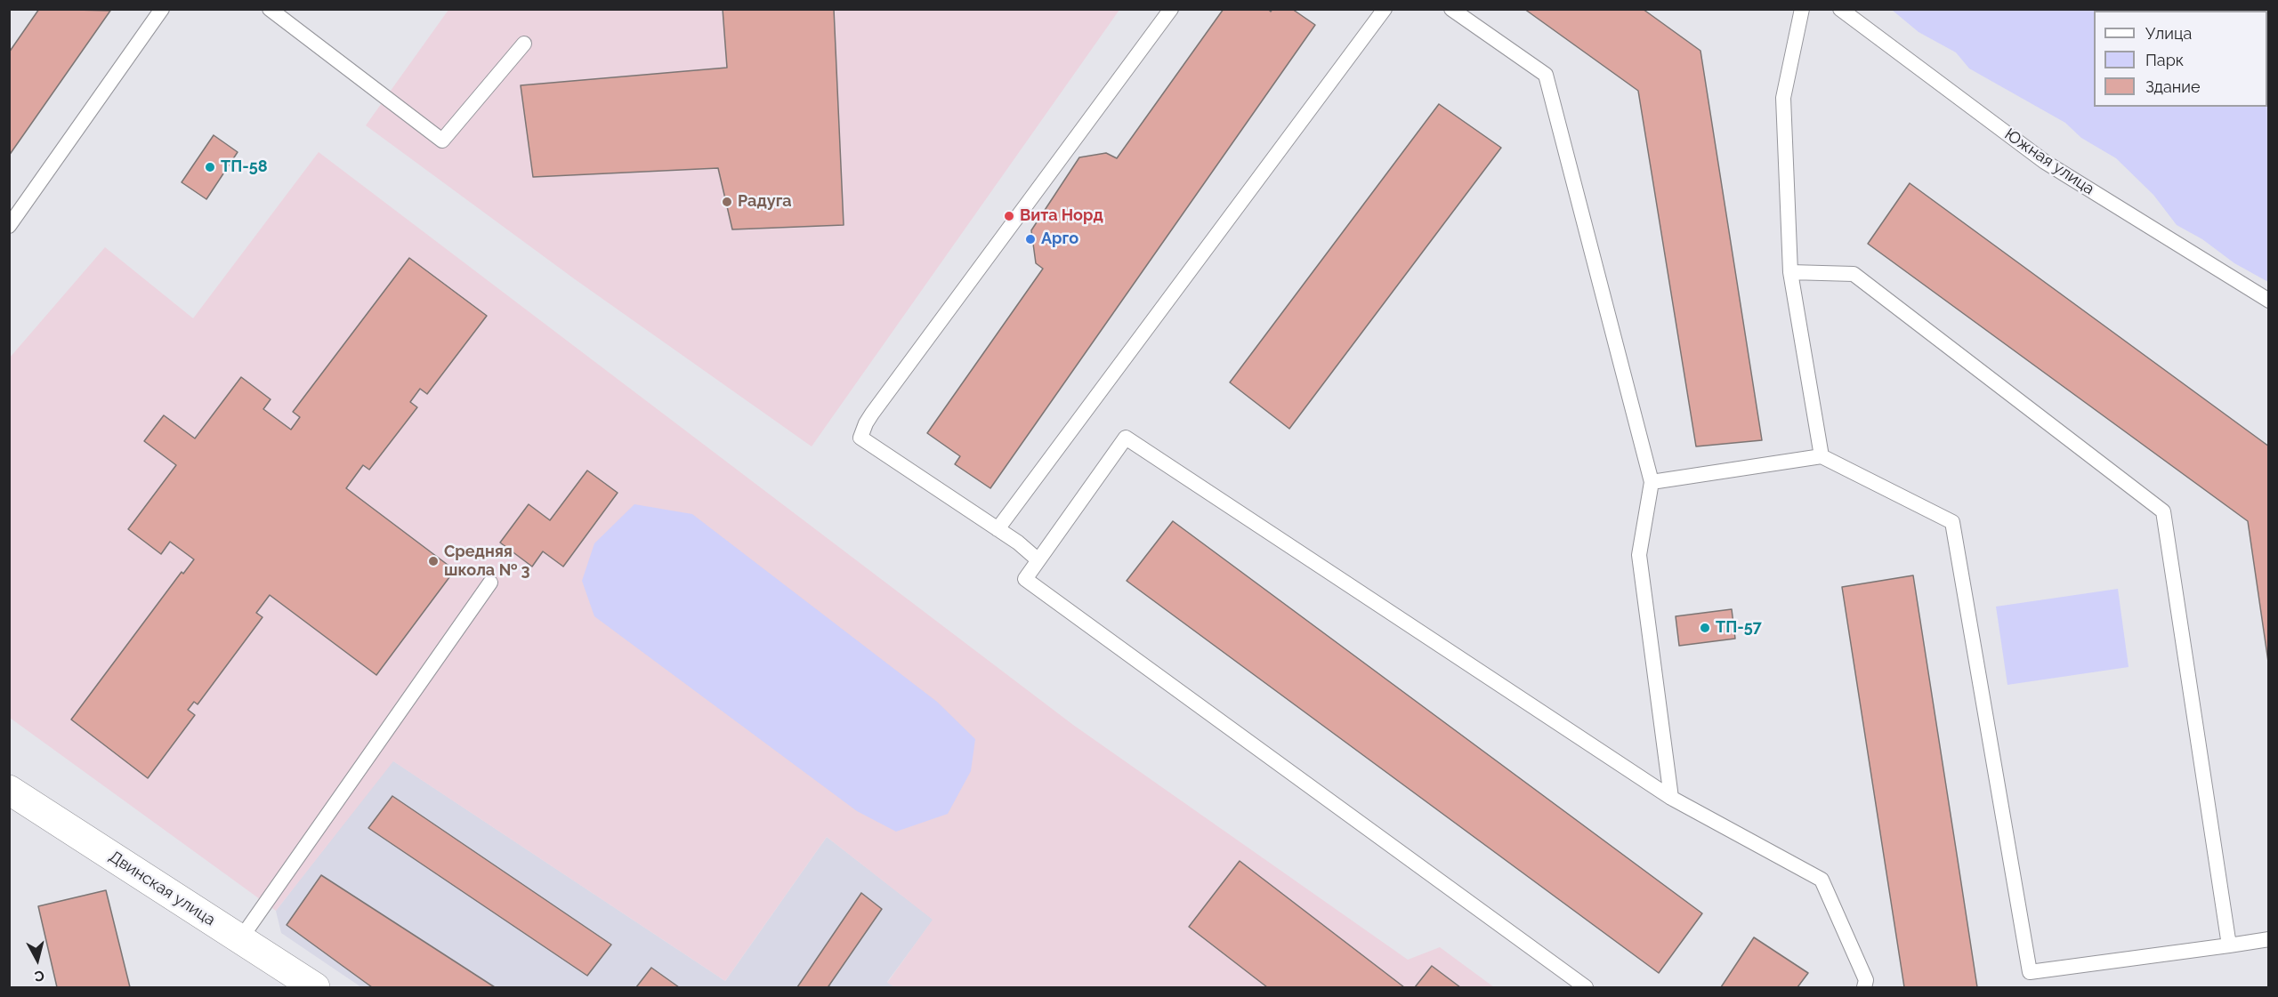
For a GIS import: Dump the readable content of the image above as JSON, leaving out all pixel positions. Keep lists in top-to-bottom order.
{
  "streets": {
    "street": ["Двинская улица"],
    "lane": ["Южная улица"]
  },
  "places": [
    "ТП-58",
    "Радуга",
    "Вита Норд",
    "Арго",
    "Средняя школа № 3",
    "ТП-57"
  ],
  "legend": ["Улица", "Парк", "Здание"],
  "north": "bottom"
}
